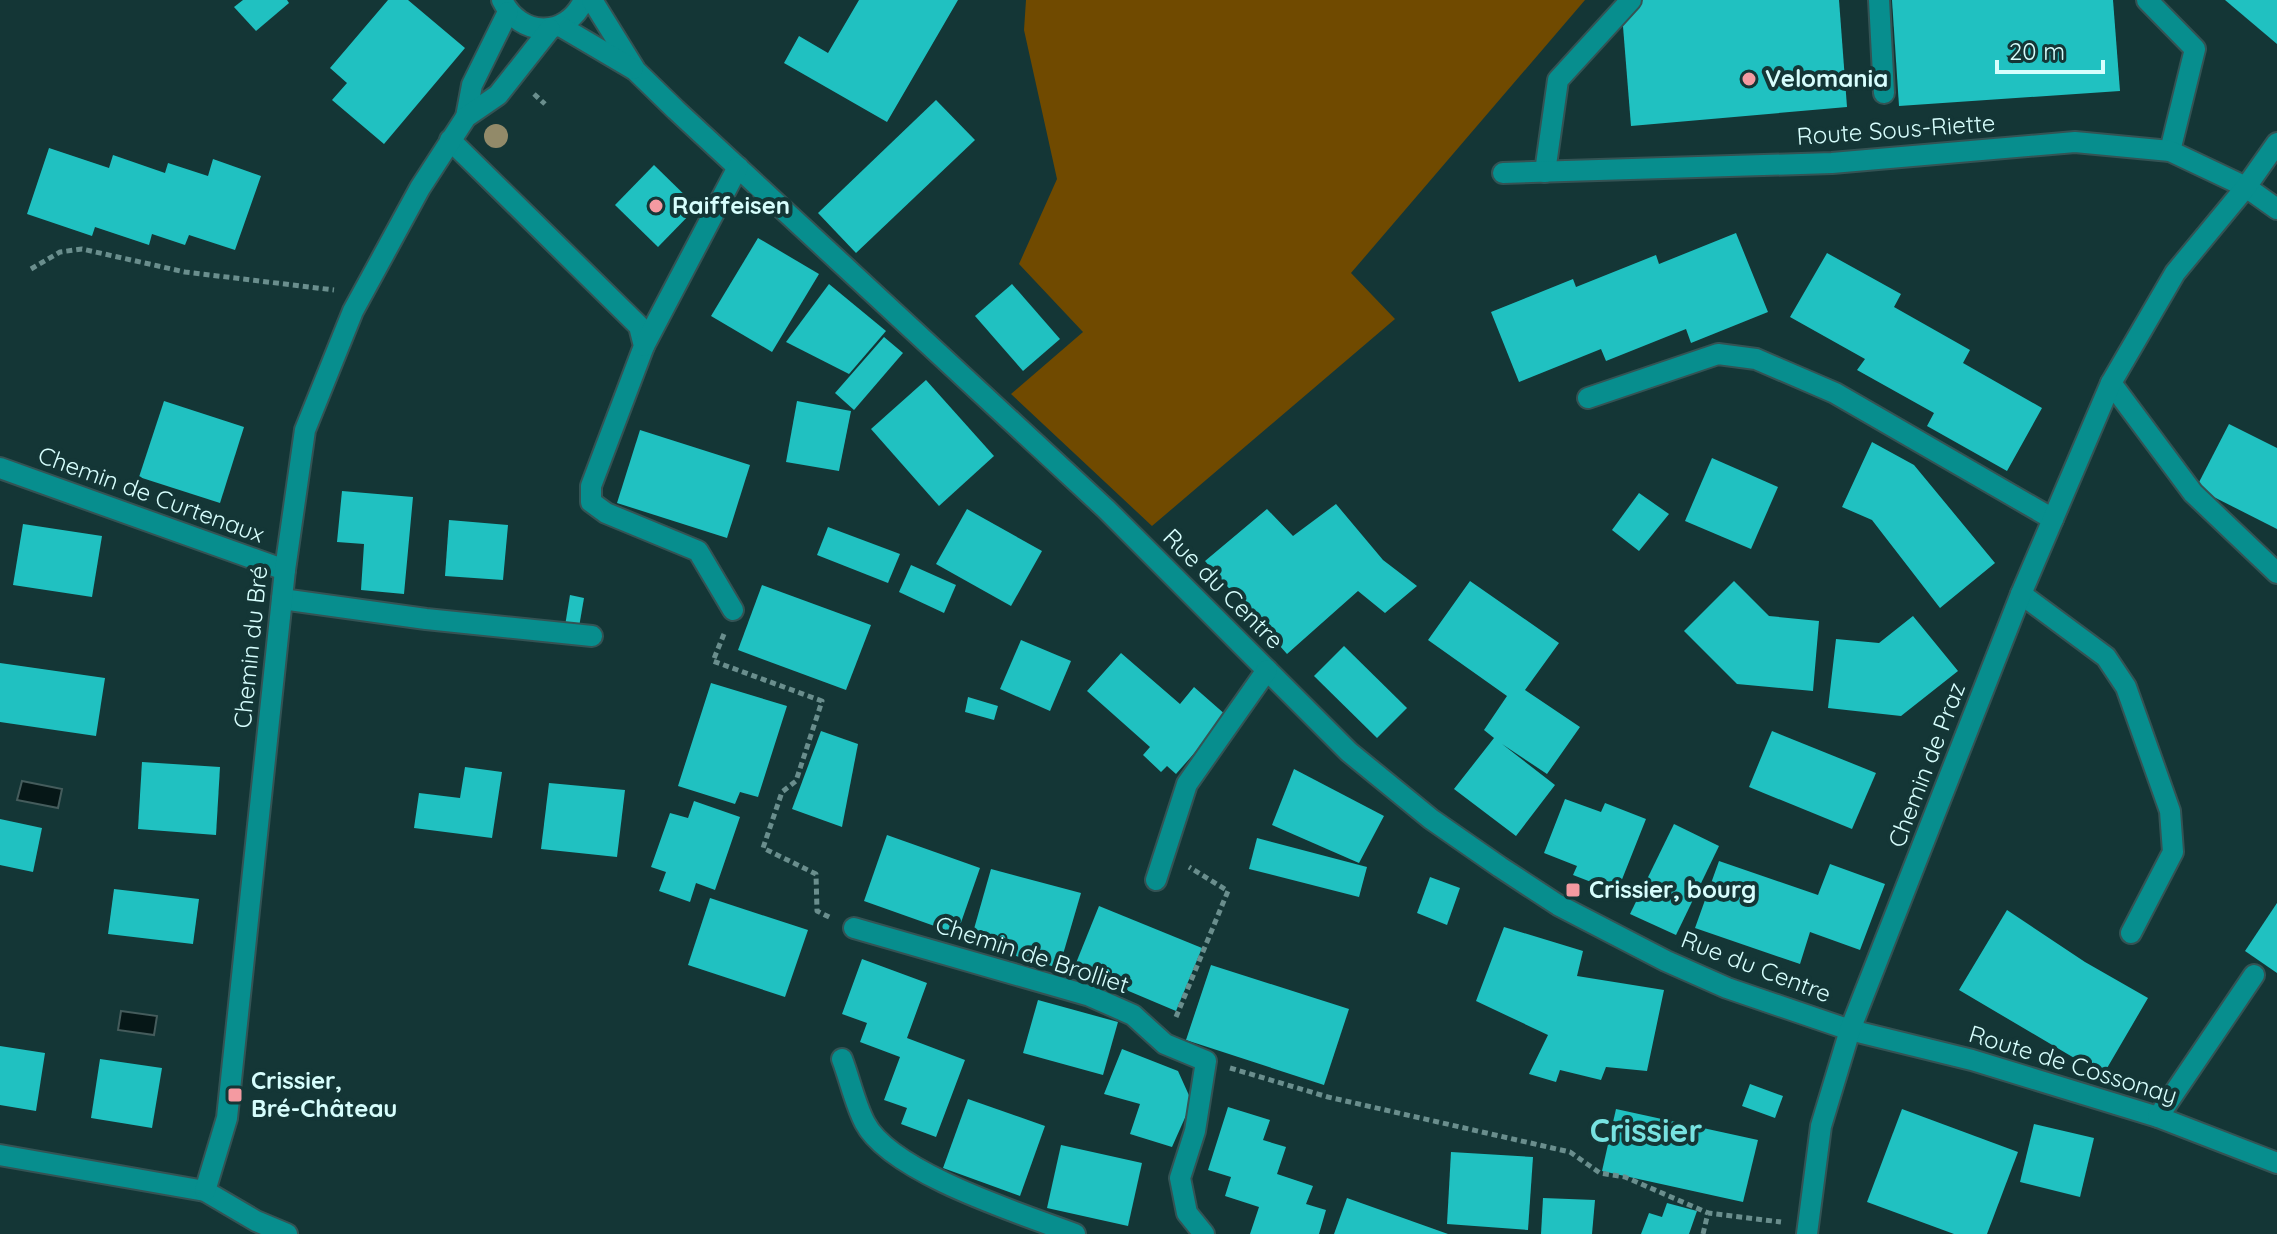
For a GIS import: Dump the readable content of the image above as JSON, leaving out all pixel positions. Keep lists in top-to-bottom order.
{
  "streets": {
    "street": [
      "Route Sous-Riette",
      "Chemin de Curtenaux",
      "Rue du Centre",
      "Chemin du Bré",
      "Chemin de Praz",
      "Chemin de Brolliet",
      "Route de Cossonay"
    ]
  },
  "crossings": [
    ["Route Sous-Riette", "Chemin de Praz"],
    ["Chemin de Curtenaux", "Chemin du Bré"],
    ["Rue du Centre", "Chemin du Bré"],
    ["Rue du Centre", "Chemin de Praz"],
    ["Rue du Centre", "Route de Cossonay"],
    ["Chemin de Praz", "Route de Cossonay"]
  ],
  "districts": ["Crissier"],
  "places": {
    "other": ["Velomania", "Raiffeisen"],
    "transit": ["Crissier, bourg", "Crissier, Bré-Château"]
  },
  "scale_bar": "20 m"
}
